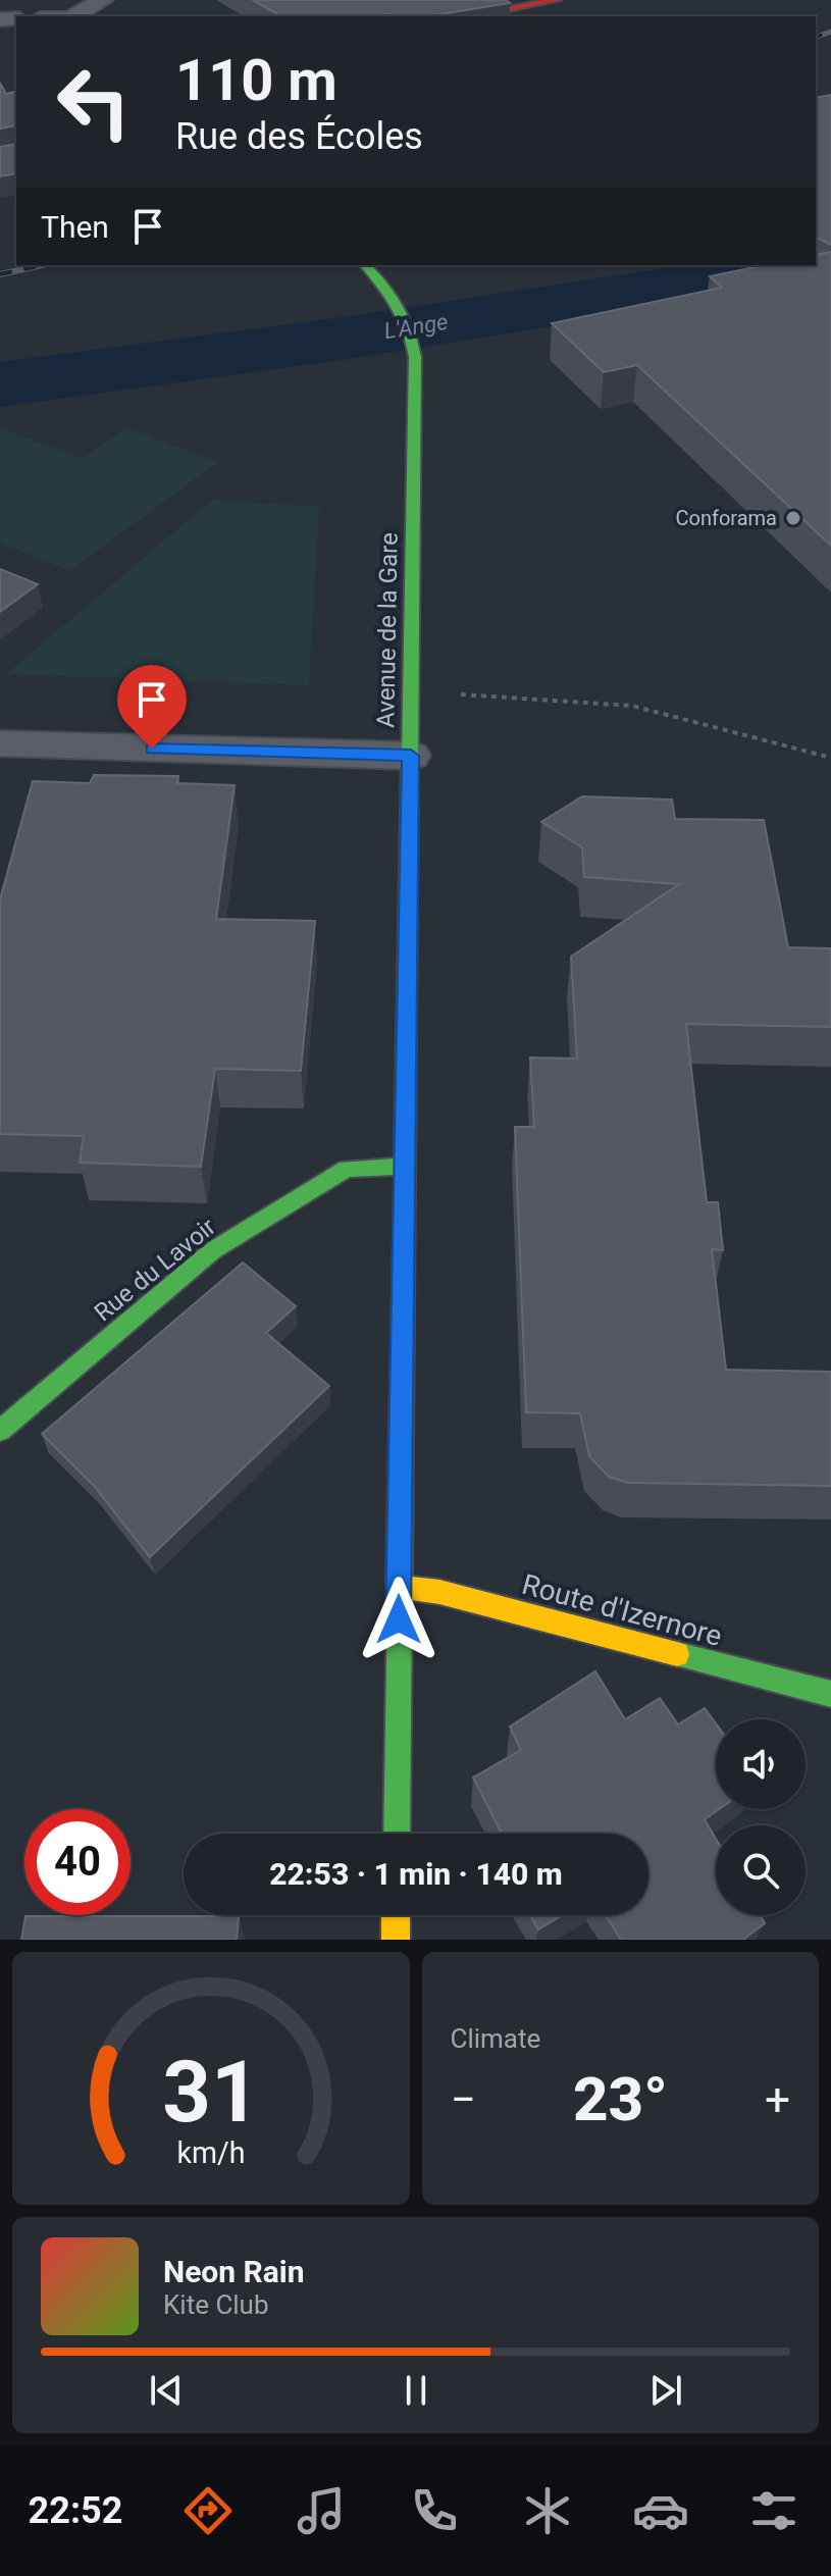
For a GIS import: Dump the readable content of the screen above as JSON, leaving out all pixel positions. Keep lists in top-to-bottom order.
{
  "streets": {
    "street": ["Avenue de la Gare", "Rue du Lavoir", "Route d'Izernore"]
  },
  "crossings": [
    ["Avenue de la Gare", "Rue du Lavoir"],
    ["Avenue de la Gare", "Route d'Izernore"]
  ],
  "water": ["L'Ange"],
  "places": ["Conforama"],
  "page": {
    "turn": ["110 m", "Rue des Écoles"],
    "then": "Then",
    "limit": "40",
    "trip": "22:53 · 1 min · 140 m",
    "tile": "Climate",
    "heat": ["−", "23°", "+"],
    "song": ["Neon Rain", "Kite Club"],
    "tabs": "22:52",
    "gauge": ["31", "km/h"]
  }
}
